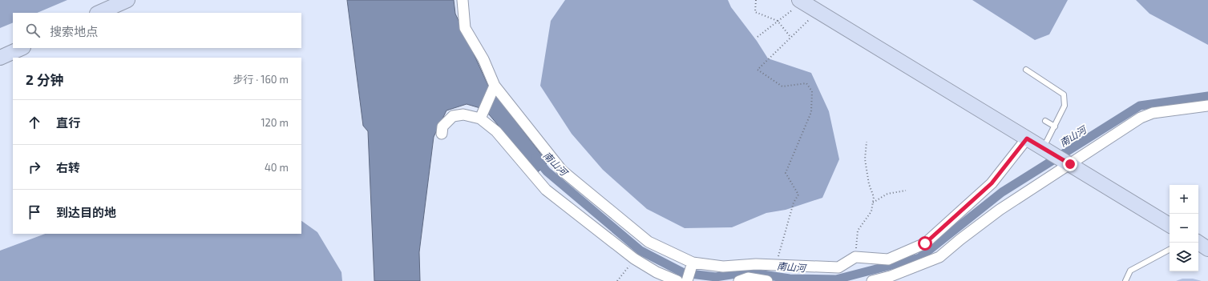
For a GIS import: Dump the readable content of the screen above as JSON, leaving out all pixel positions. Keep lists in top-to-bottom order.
{
  "water": ["南山河"],
  "page": {
    "search": "搜索地点",
    "heading": ["2 分钟", "步行 · 160 m"],
    "list": [
      ["直行", "120 m"],
      ["右转", "40 m"],
      "到达目的地"
    ],
    "map_buttons": ["+", "−"]
  }
}
